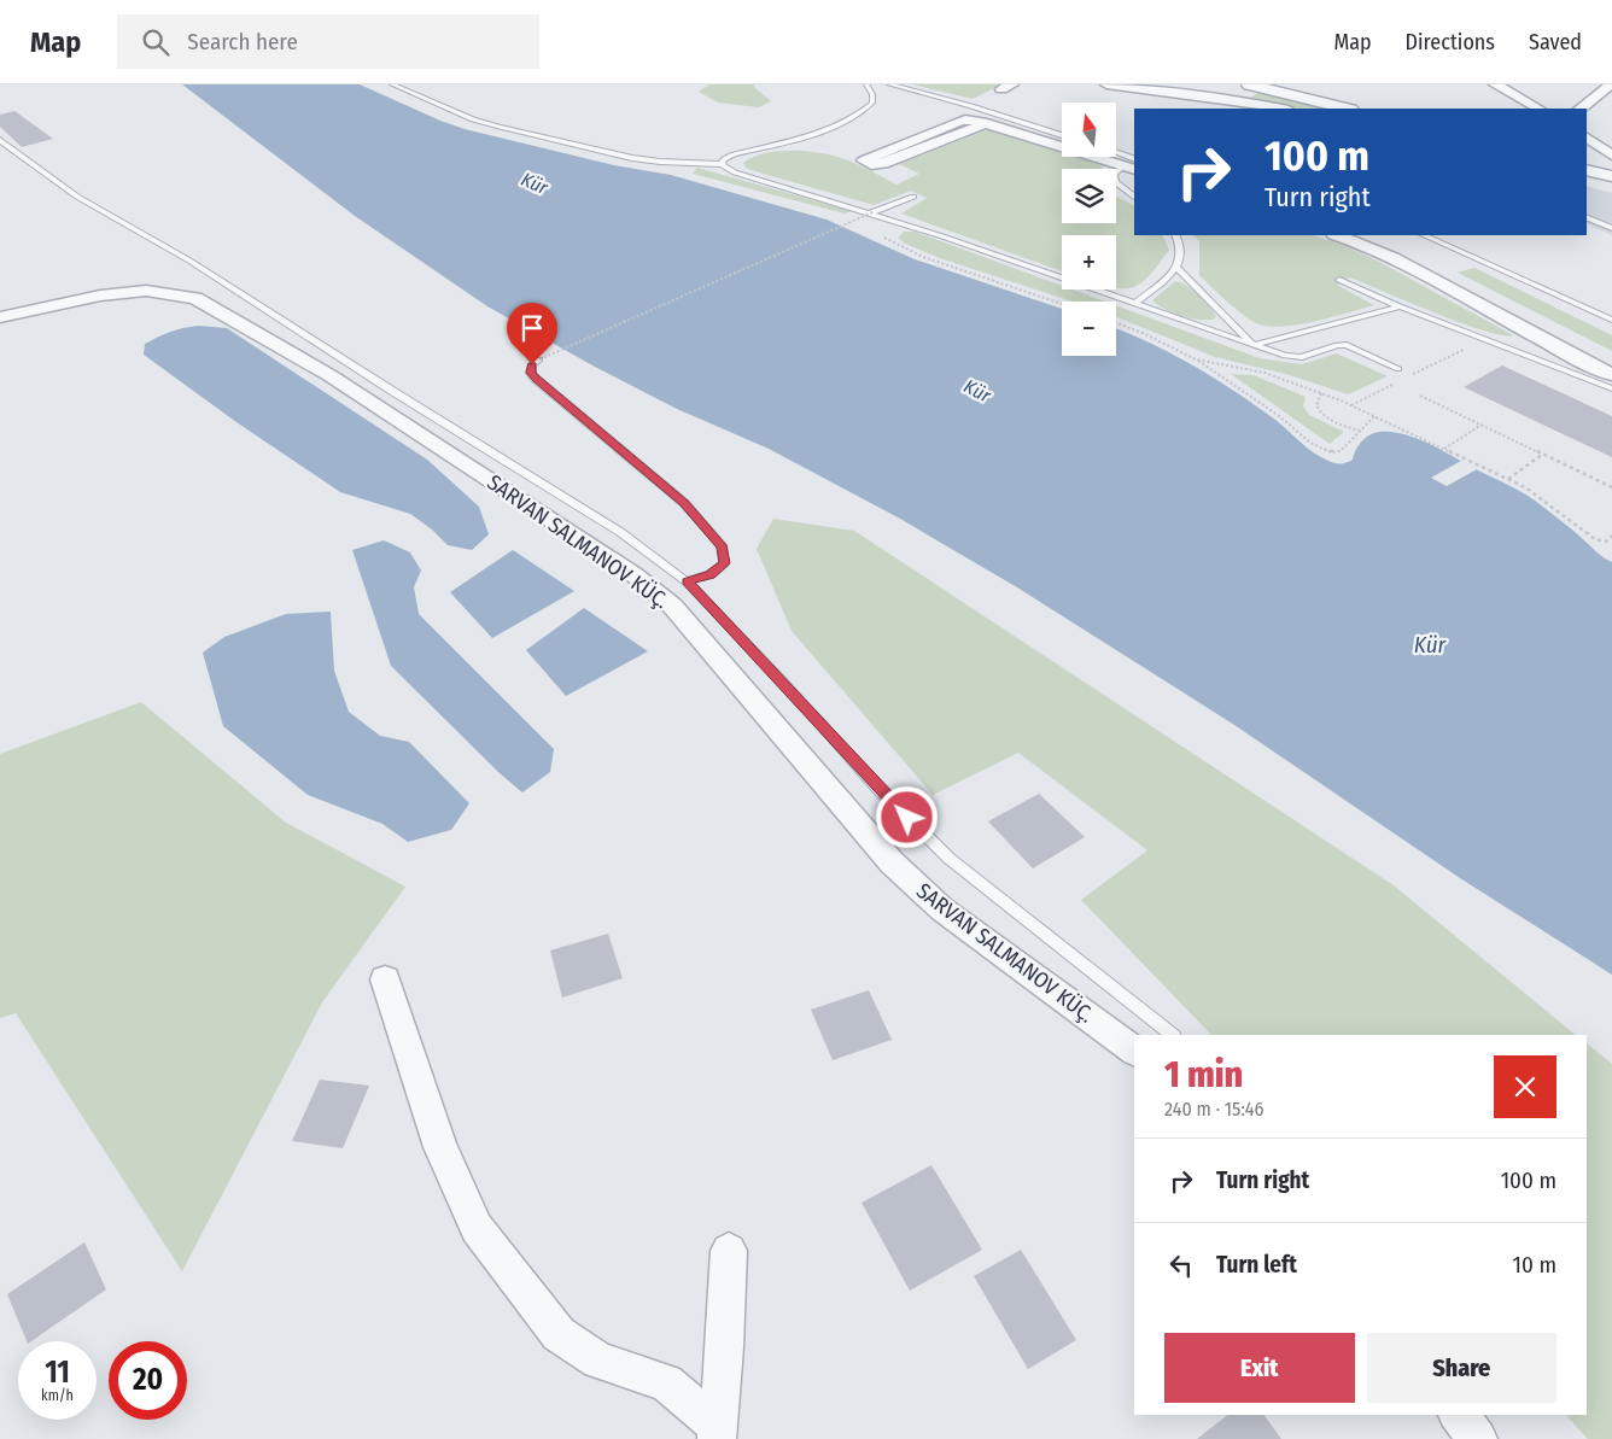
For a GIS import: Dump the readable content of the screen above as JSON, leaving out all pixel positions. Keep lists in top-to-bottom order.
{
  "streets": {
    "street": ["SARVAN SALMANOV KÜÇ."]
  },
  "water": ["Kür"],
  "north": "top",
  "page": {
    "header": "Map",
    "search": "Search here",
    "nav": ["Map", "Directions", "Saved"],
    "map_buttons": ["+", "−"],
    "turn": ["100 m", "Turn right"],
    "heading": ["1 min", "240 m · 15:46"],
    "list": [
      {
        "name": "Turn right",
        "value": "100 m"
      },
      {
        "name": "Turn left",
        "value": "10 m"
      }
    ],
    "buttons": ["Exit", "Share"],
    "speed": "11 km/h",
    "limit": "20"
  }
}
